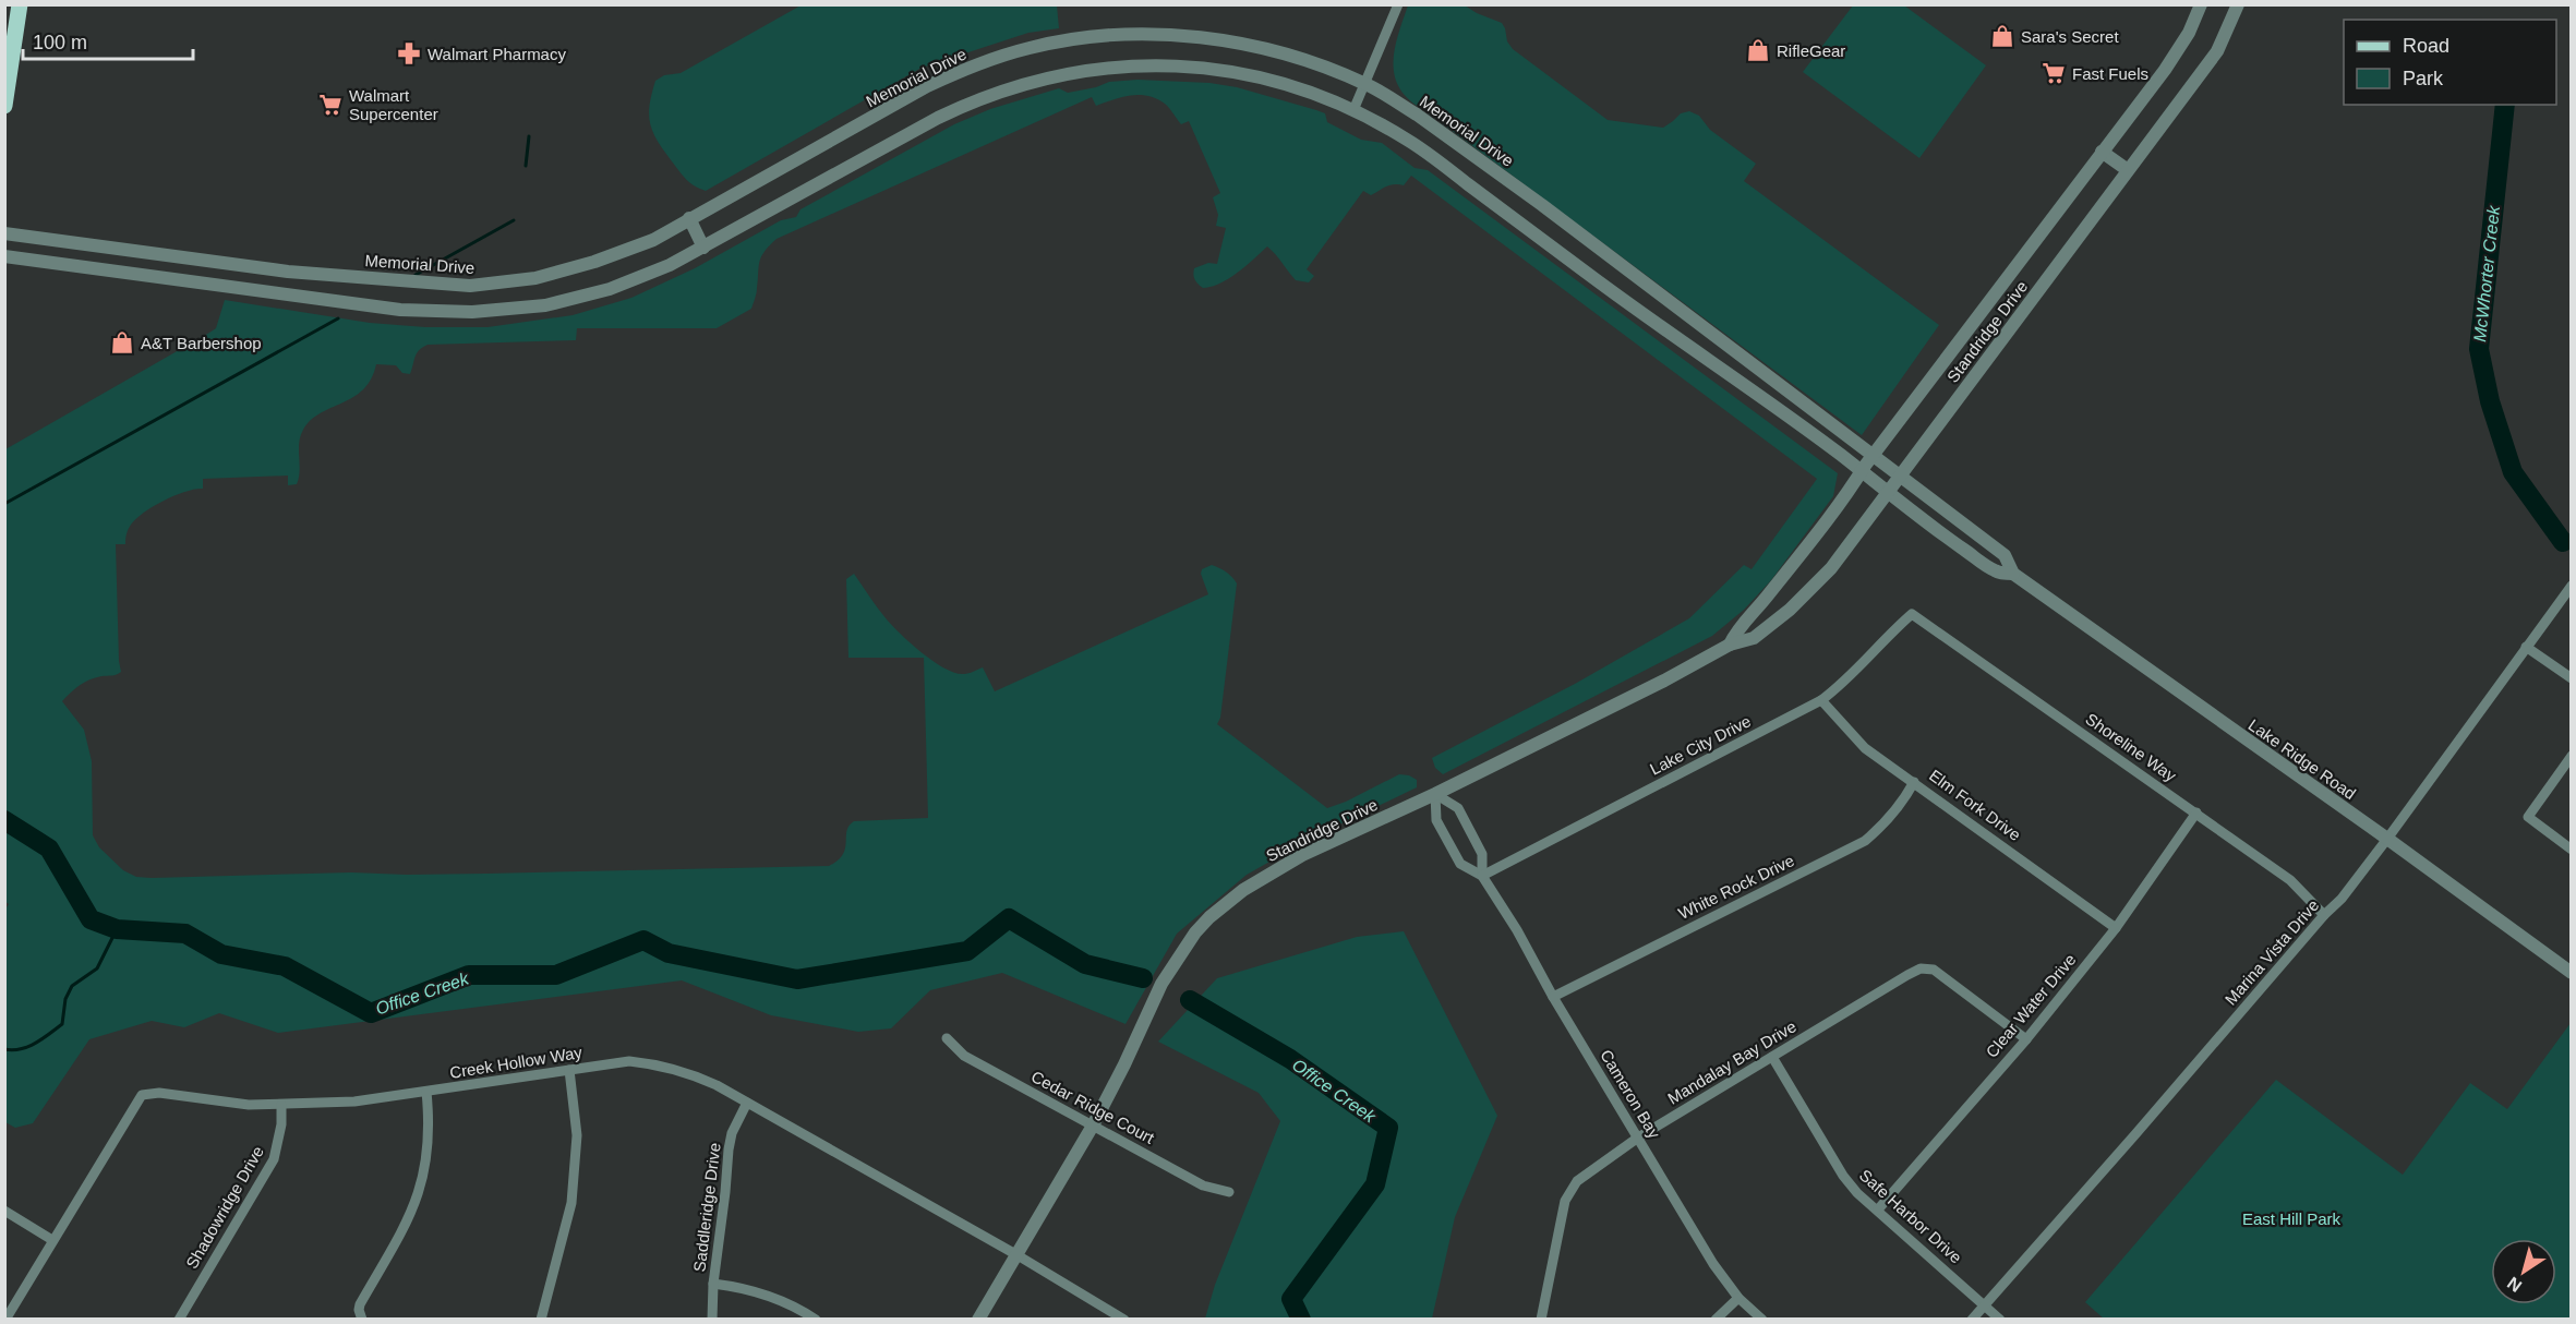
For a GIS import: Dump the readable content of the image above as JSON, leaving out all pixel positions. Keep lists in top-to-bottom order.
{
  "streets": {
    "street": [
      "Memorial Drive",
      "Standridge Drive",
      "Lake City Drive",
      "Shoreline Way",
      "Lake Ridge Road",
      "Elm Fork Drive",
      "White Rock Drive",
      "Marina Vista Drive",
      "Clear Water Drive",
      "Creek Hollow Way",
      "Mandalay Bay Drive",
      "Cameron Bay",
      "Cedar Ridge Court",
      "Shadowridge Drive",
      "Saddleridge Drive",
      "Safe Harbor Drive"
    ]
  },
  "crossings": [
    ["Memorial Drive", "Standridge Drive"],
    ["Memorial Drive", "Lake Ridge Road"],
    ["Standridge Drive", "Lake Ridge Road"],
    ["Standridge Drive", "Creek Hollow Way"],
    ["Standridge Drive", "Cameron Bay"],
    ["Standridge Drive", "Cedar Ridge Court"],
    ["Lake City Drive", "Shoreline Way"],
    ["Lake City Drive", "Elm Fork Drive"],
    ["Lake City Drive", "Cameron Bay"],
    ["Shoreline Way", "Marina Vista Drive"],
    ["Shoreline Way", "Clear Water Drive"],
    ["Lake Ridge Road", "Marina Vista Drive"],
    ["Elm Fork Drive", "White Rock Drive"],
    ["Elm Fork Drive", "Clear Water Drive"],
    ["White Rock Drive", "Cameron Bay"],
    ["Marina Vista Drive", "Safe Harbor Drive"],
    ["Clear Water Drive", "Mandalay Bay Drive"],
    ["Clear Water Drive", "Safe Harbor Drive"],
    ["Creek Hollow Way", "Shadowridge Drive"],
    ["Creek Hollow Way", "Saddleridge Drive"],
    ["Mandalay Bay Drive", "Cameron Bay"],
    ["Mandalay Bay Drive", "Safe Harbor Drive"]
  ],
  "water": ["McWhorter Creek", "Office Creek"],
  "parks": ["East Hill Park"],
  "places": {
    "shop": ["Sara's Secret", "RifleGear", "A&T Barbershop"],
    "pharmacy": ["Walmart Pharmacy"],
    "supermarket": ["Fast Fuels", "Walmart Supercenter"]
  },
  "legend": ["Road", "Park"],
  "scale_bar": "100 m",
  "north": "bottom left"
}
